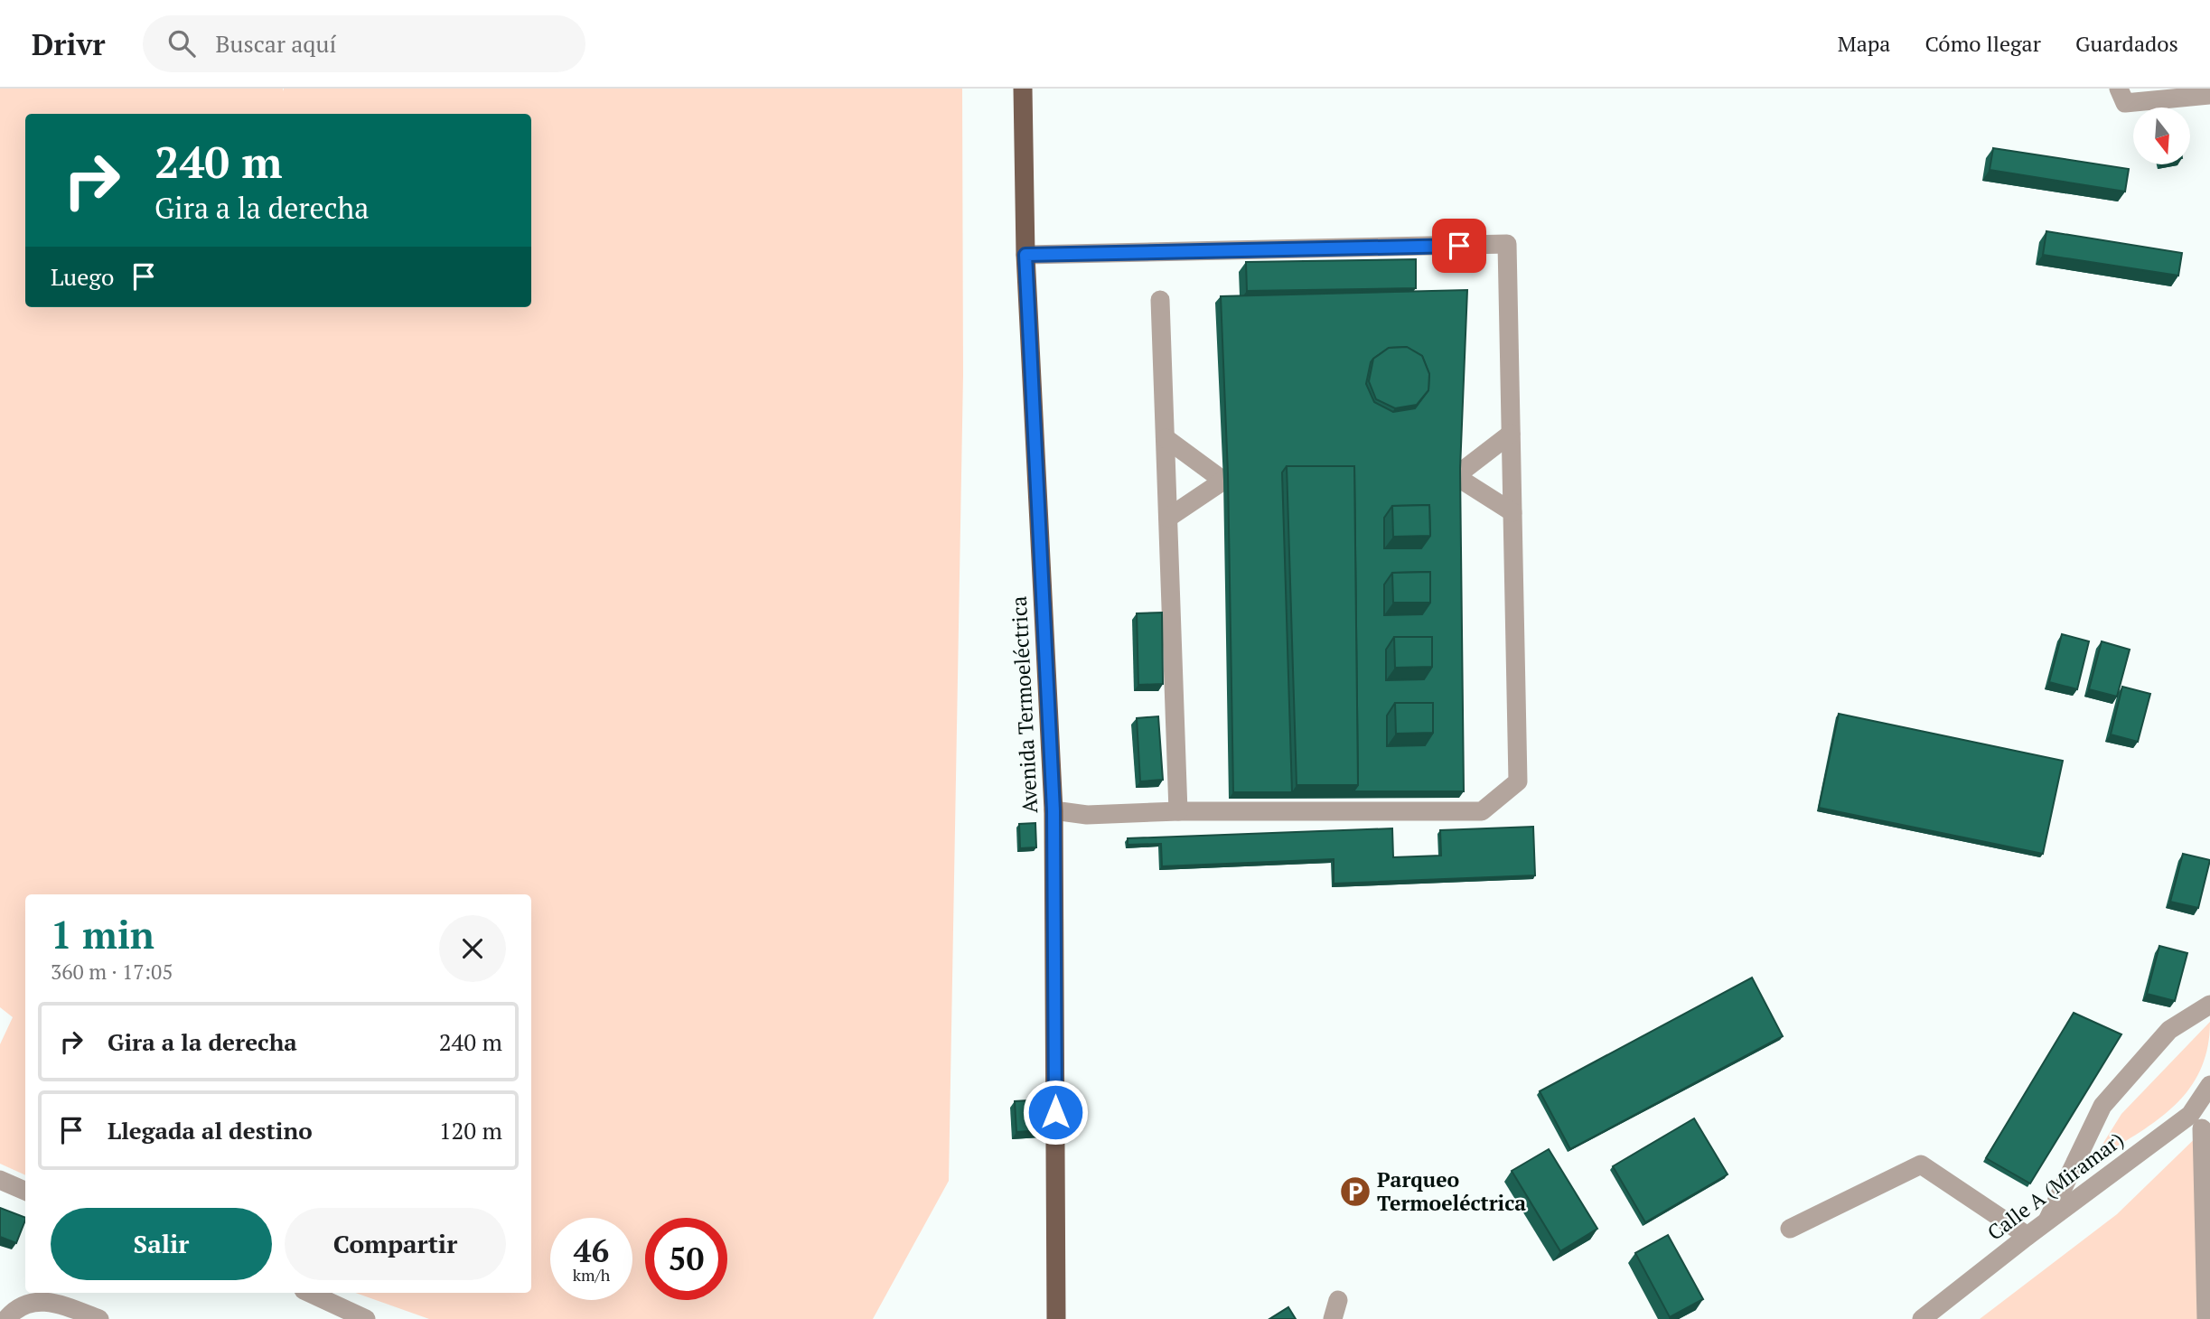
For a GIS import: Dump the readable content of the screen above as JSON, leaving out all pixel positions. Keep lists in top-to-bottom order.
{
  "streets": {
    "main road": ["Avenida Termoeléctrica"],
    "street": ["Calle A (Miramar)"]
  },
  "places": {
    "parking": ["Parqueo Termoeléctrica"]
  },
  "north": "bottom",
  "page": {
    "header": "Drivr",
    "search": "Buscar aquí",
    "nav": ["Mapa", "Cómo llegar", "Guardados"],
    "turn": ["240 m", "Gira a la derecha"],
    "then": "Luego",
    "heading": ["1 min", "360 m · 17:05"],
    "list": [
      {
        "name": "Gira a la derecha",
        "value": "240 m"
      },
      {
        "name": "Llegada al destino",
        "value": "120 m"
      }
    ],
    "buttons": ["Salir", "Compartir"],
    "speed": "46 km/h",
    "limit": "50"
  }
}
